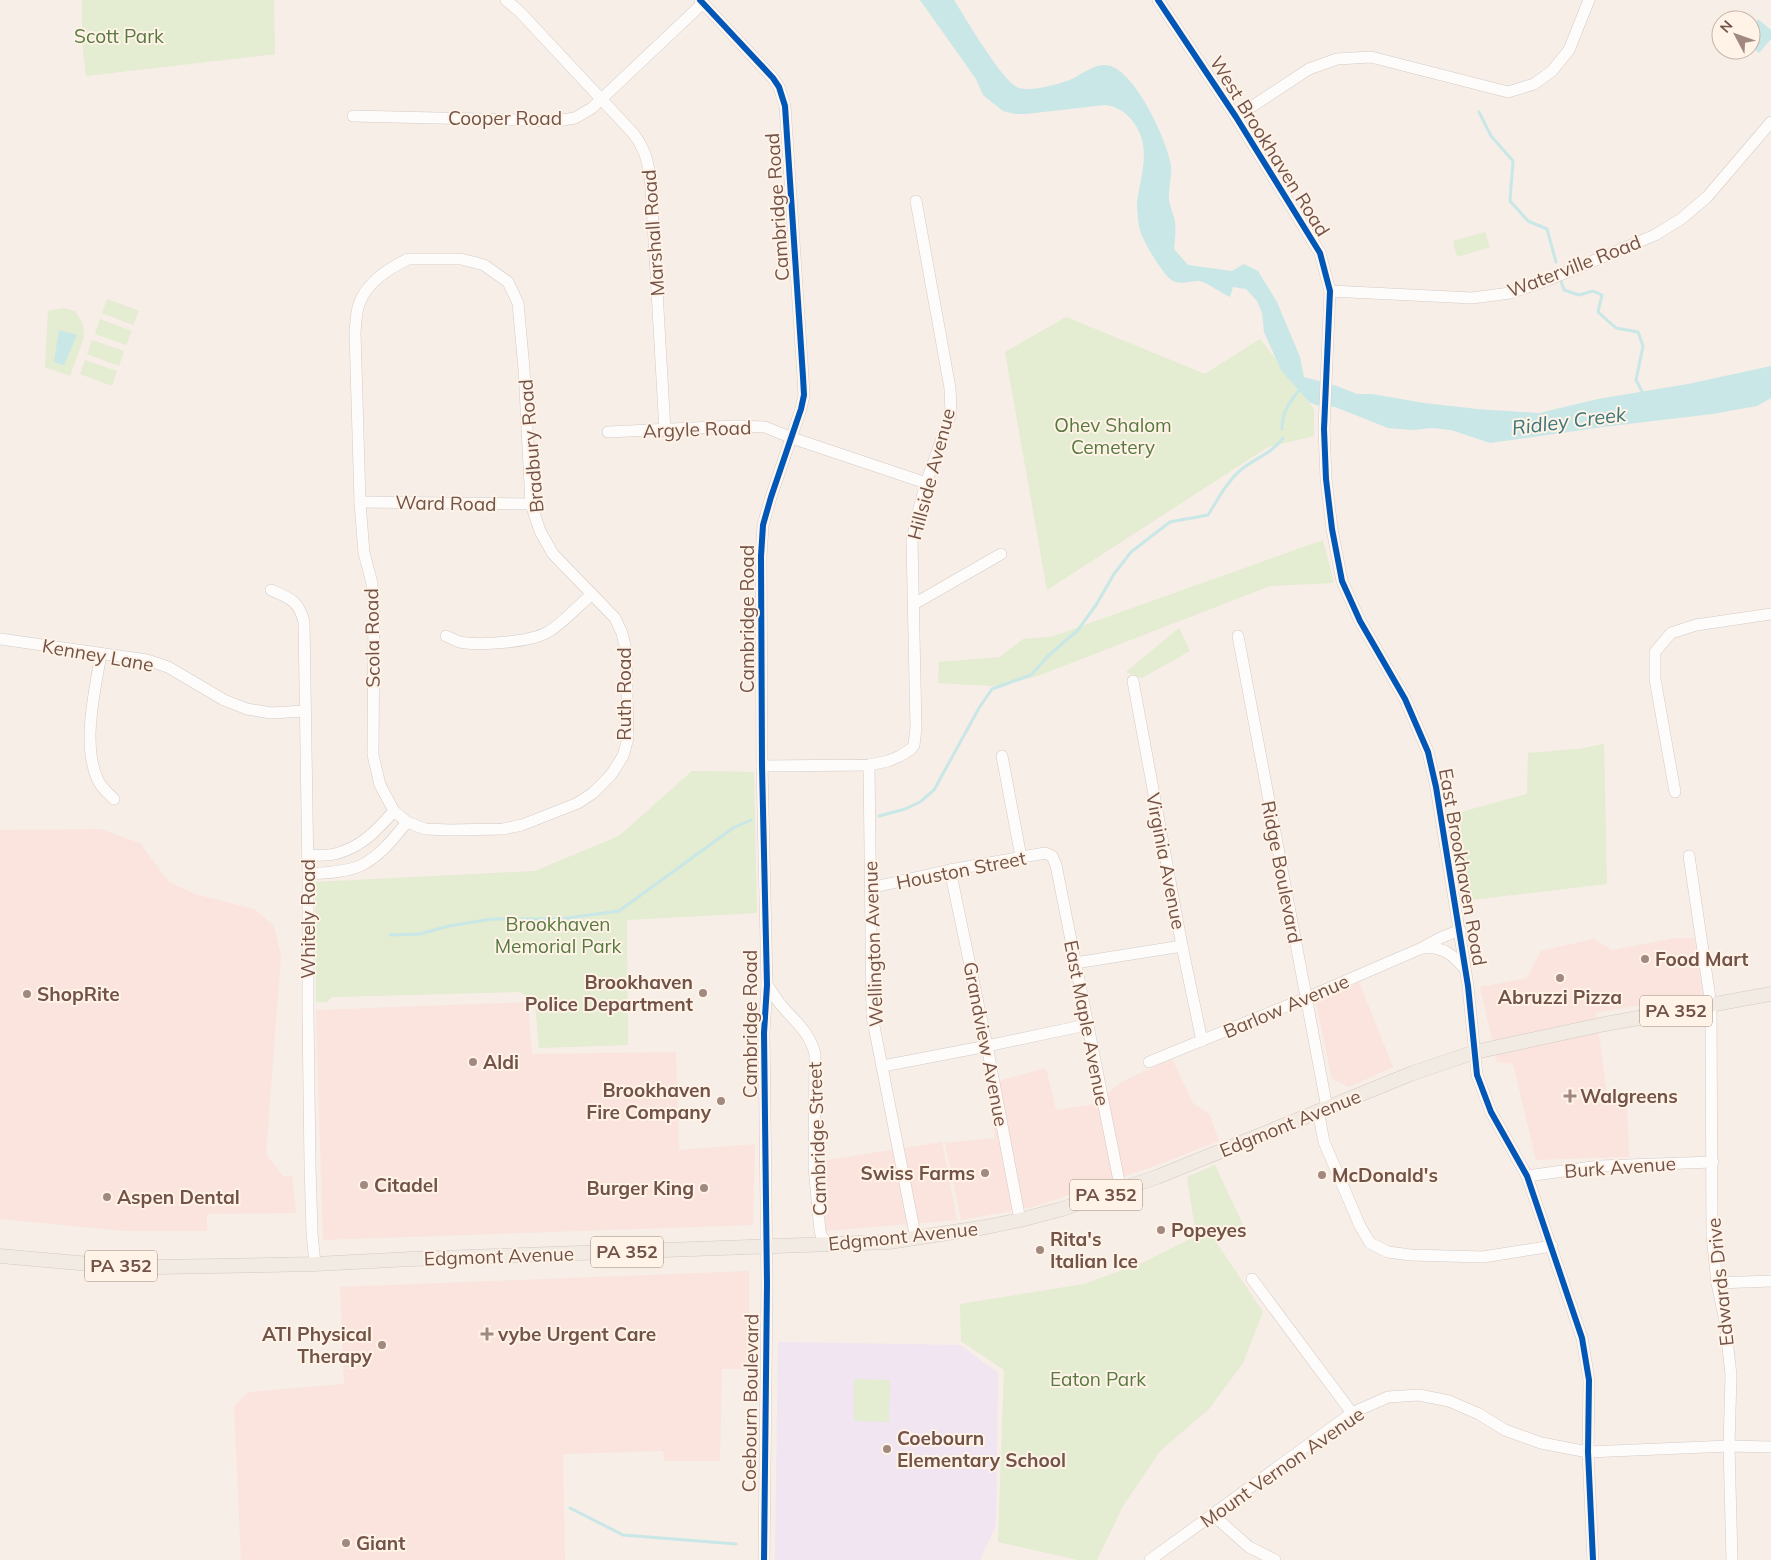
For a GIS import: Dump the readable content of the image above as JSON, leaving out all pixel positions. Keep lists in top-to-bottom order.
{
  "streets": {
    "main road": ["PA 352", "Edgmont Avenue"],
    "street": [
      "Cooper Road",
      "West Brookhaven Road",
      "Cambridge Road",
      "Marshall Road",
      "Waterville Road",
      "Argyle Road",
      "Bradbury Road",
      "Hillside Avenue",
      "Ward Road",
      "Scola Road",
      "Kenney Lane",
      "Ruth Road",
      "Virginia Avenue",
      "East Brookhaven Road",
      "Houston Street",
      "Ridge Boulevard",
      "Whitely Road",
      "Wellington Avenue",
      "Barlow Avenue",
      "East Maple Avenue",
      "Grandview Avenue",
      "Cambridge Street",
      "Burk Avenue",
      "Edwards Drive",
      "Coebourn Boulevard",
      "Mount Vernon Avenue"
    ]
  },
  "crossings": [
    ["Cooper Road", "Cambridge Road"],
    ["Cooper Road", "Marshall Road"],
    ["West Brookhaven Road", "Waterville Road"],
    ["West Brookhaven Road", "East Brookhaven Road"],
    ["Cambridge Road", "Argyle Road"],
    ["Cambridge Road", "Edgmont Avenue"],
    ["Cambridge Road", "Cambridge Street"],
    ["Cambridge Road", "Coebourn Boulevard"],
    ["Marshall Road", "Argyle Road"],
    ["Argyle Road", "Hillside Avenue"],
    ["Bradbury Road", "Ward Road"],
    ["Bradbury Road", "Scola Road"],
    ["Bradbury Road", "Ruth Road"],
    ["Hillside Avenue", "Wellington Avenue"],
    ["Ward Road", "Scola Road"],
    ["Scola Road", "Ruth Road"],
    ["Kenney Lane", "Whitely Road"],
    ["Virginia Avenue", "Barlow Avenue"],
    ["East Brookhaven Road", "Barlow Avenue"],
    ["East Brookhaven Road", "Edgmont Avenue"],
    ["Houston Street", "Wellington Avenue"],
    ["Houston Street", "East Maple Avenue"],
    ["Houston Street", "Grandview Avenue"],
    ["Ridge Boulevard", "Barlow Avenue"],
    ["Ridge Boulevard", "Edgmont Avenue"],
    ["Whitely Road", "Edgmont Avenue"],
    ["Wellington Avenue", "Edgmont Avenue"],
    ["East Maple Avenue", "Edgmont Avenue"],
    ["Grandview Avenue", "Edgmont Avenue"],
    ["Edgmont Avenue", "Cambridge Street"],
    ["Edgmont Avenue", "Edwards Drive"],
    ["Edgmont Avenue", "Coebourn Boulevard"],
    ["Burk Avenue", "Edwards Drive"],
    ["Edwards Drive", "Mount Vernon Avenue"]
  ],
  "water": ["Ridley Creek"],
  "parks": [
    "Scott Park",
    "Ohev Shalom Cemetery",
    "Brookhaven Memorial Park",
    "Eaton Park"
  ],
  "places": {
    "other": [
      "Food Mart",
      "Abruzzi Pizza",
      "Brookhaven Police Department",
      "ShopRite",
      "Aldi",
      "Brookhaven Fire Company",
      "Swiss Farms",
      "McDonald's",
      "Citadel",
      "Burger King",
      "Aspen Dental",
      "Popeyes",
      "Rita's Italian Ice",
      "ATI Physical Therapy",
      "Coebourn Elementary School",
      "Giant"
    ],
    "health": ["Walgreens", "vybe Urgent Care"]
  },
  "north": "top left"
}
